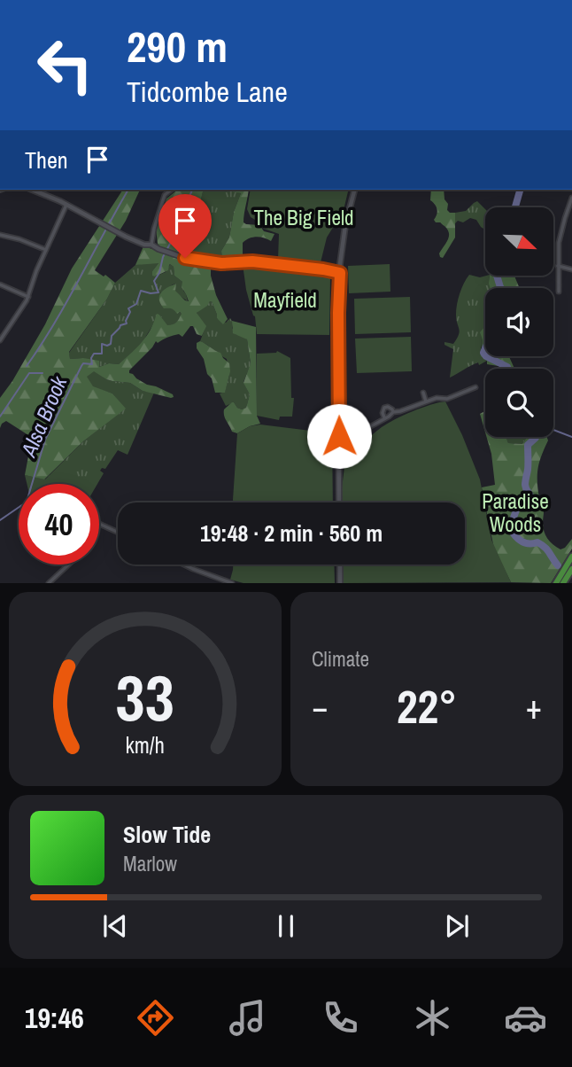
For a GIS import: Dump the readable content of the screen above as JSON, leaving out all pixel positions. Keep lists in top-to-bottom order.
{
  "water": ["Alsa Brook"],
  "parks": ["The Big Field", "Mayfield", "Paradise Woods"],
  "north": "bottom right",
  "page": {
    "turn": ["290 m", "Tidcombe Lane"],
    "then": "Then",
    "limit": "40",
    "trip": "19:48 · 2 min · 560 m",
    "tile": "Climate",
    "heat": ["−", "22°", "+"],
    "song": ["Slow Tide", "Marlow"],
    "tabs": "19:46",
    "gauge": ["33", "km/h"]
  }
}
